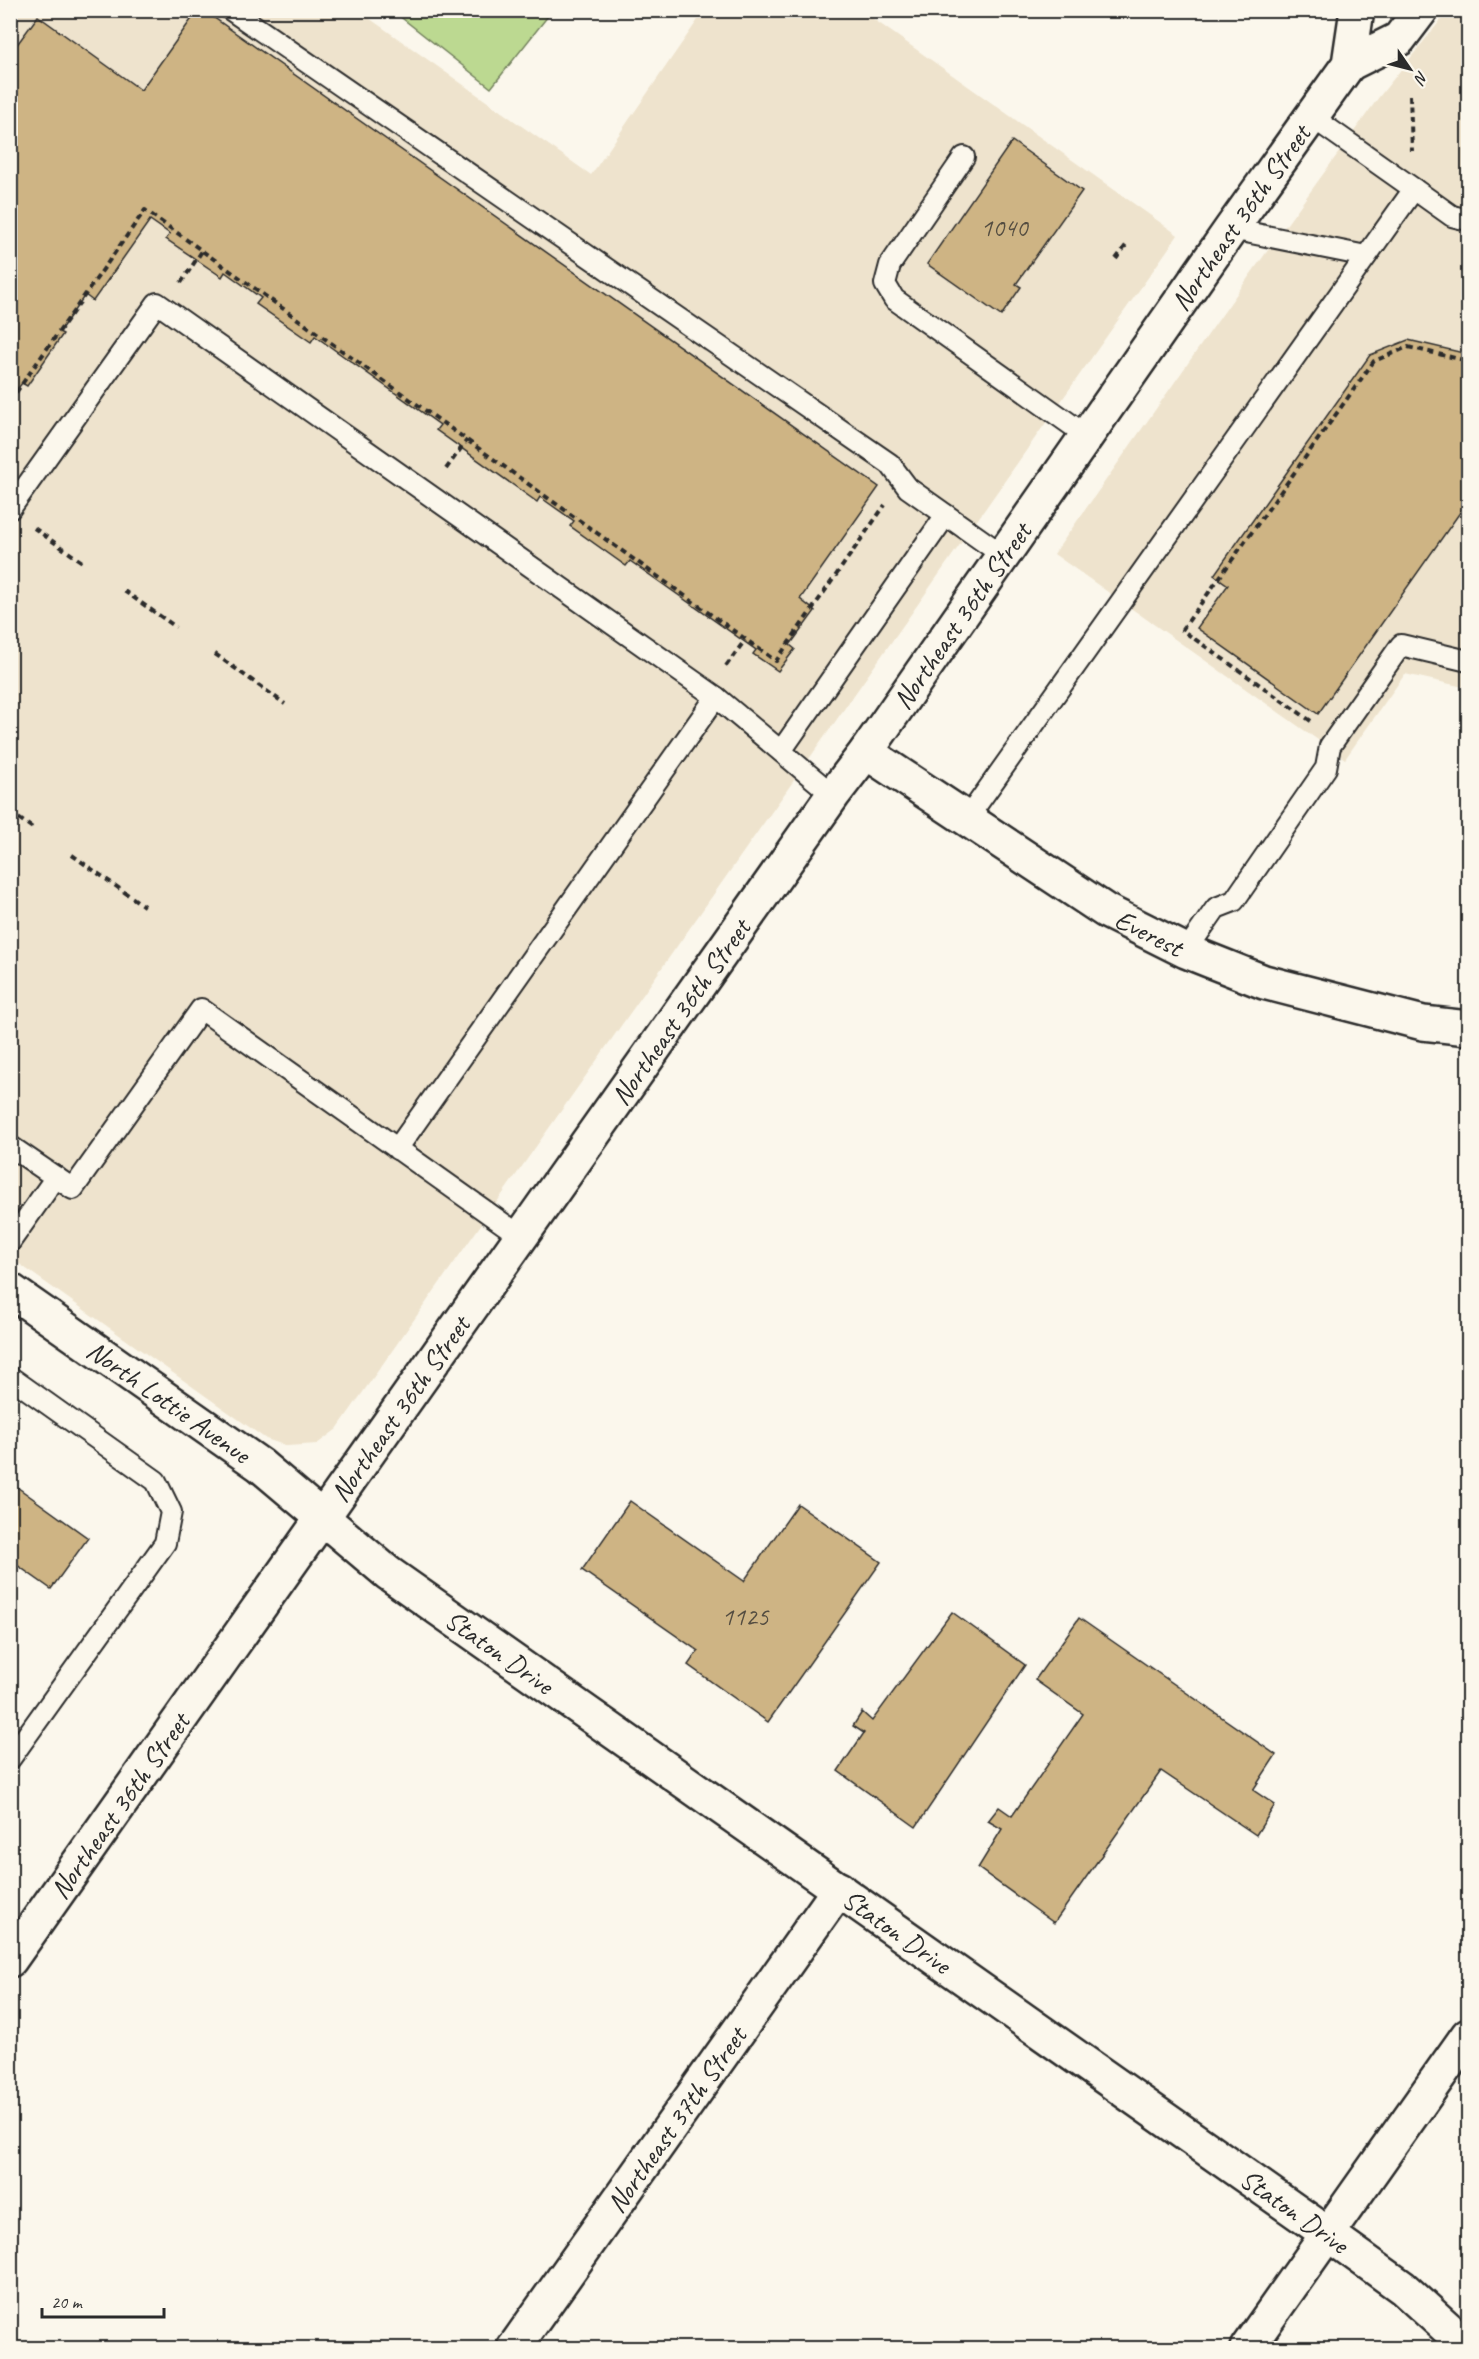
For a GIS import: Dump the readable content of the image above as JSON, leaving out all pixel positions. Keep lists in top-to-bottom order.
{
  "streets": {
    "street": [
      "Northeast 36th Street",
      "Everest",
      "North Lottie Avenue",
      "Staton Drive",
      "Northeast 37th Street"
    ]
  },
  "crossings": [
    ["Northeast 36th Street", "Everest"],
    ["Northeast 36th Street", "North Lottie Avenue"],
    ["Northeast 36th Street", "Staton Drive"],
    ["North Lottie Avenue", "Staton Drive"],
    ["Staton Drive", "Northeast 37th Street"]
  ],
  "house_numbers": ["1040", "1125"],
  "scale_bar": "20 m",
  "north": "bottom right"
}
